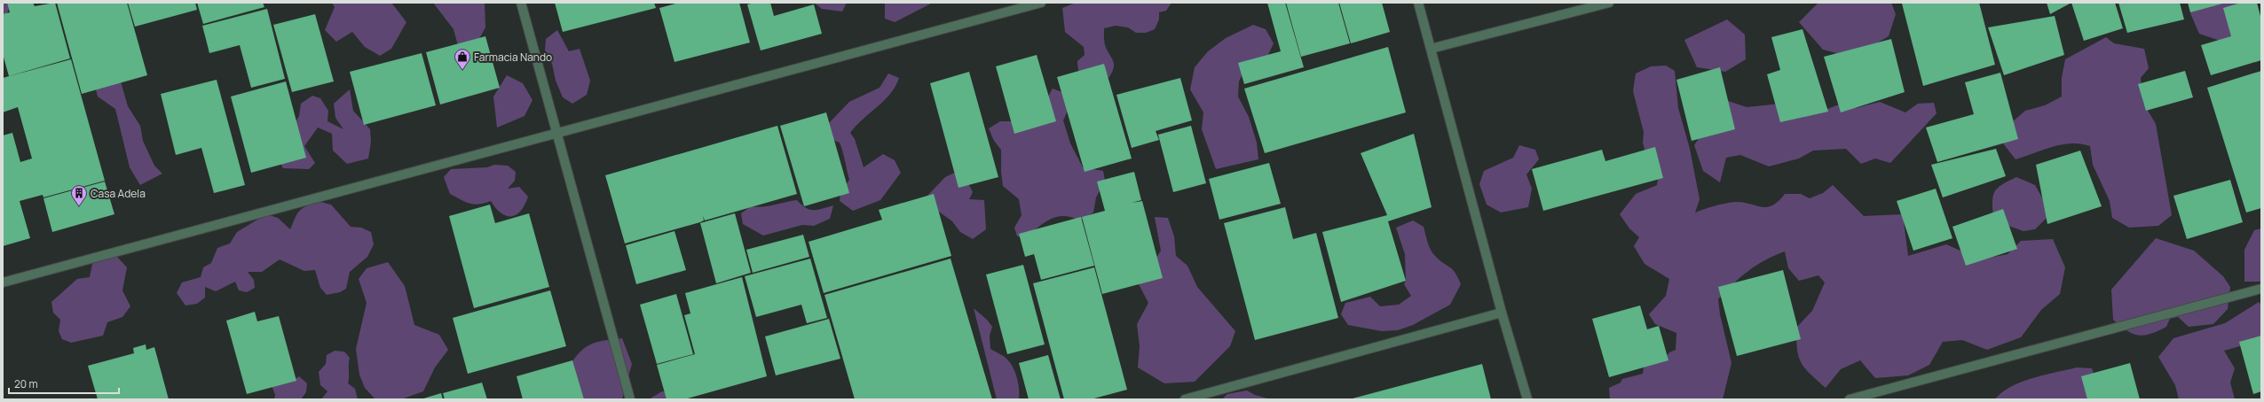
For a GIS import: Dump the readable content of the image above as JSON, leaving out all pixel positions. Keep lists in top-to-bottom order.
{
  "places": {
    "shop": ["Farmacia Nando"],
    "building": ["Casa Adela"]
  },
  "scale_bar": "20 m"
}
